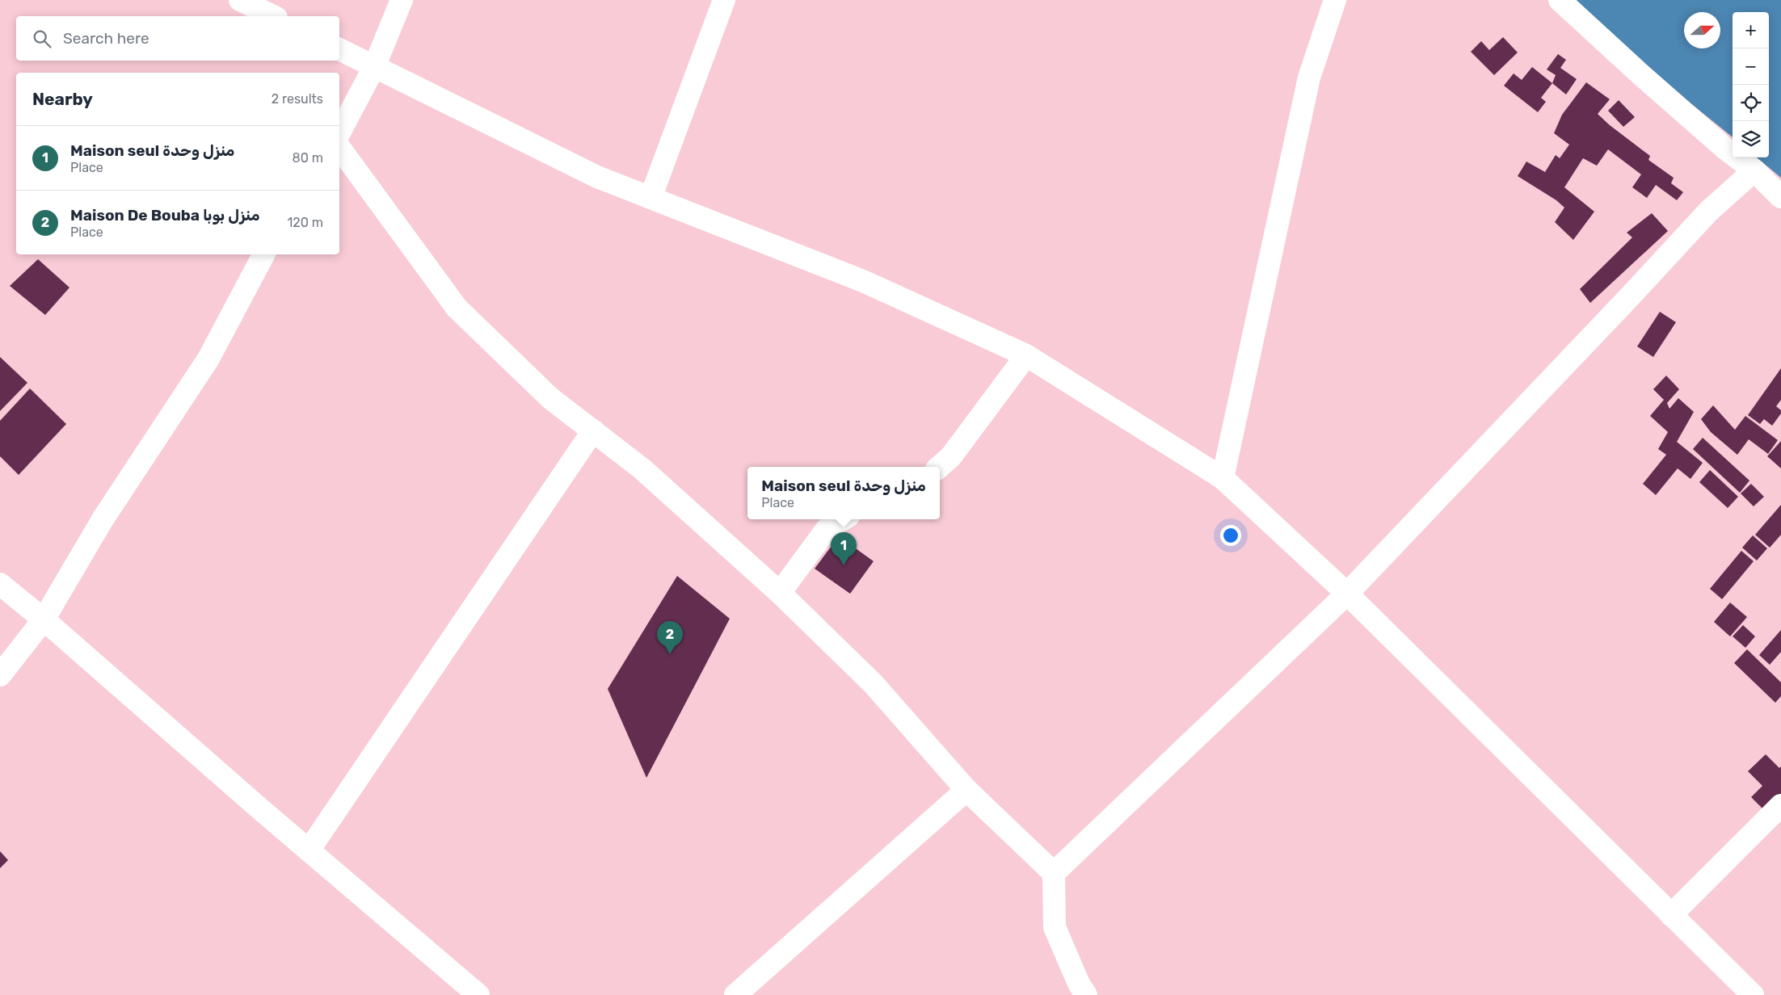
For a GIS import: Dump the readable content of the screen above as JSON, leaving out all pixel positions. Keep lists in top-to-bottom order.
{
  "north": "right",
  "page": {
    "map_buttons": ["+", "−"],
    "search": "Search here",
    "heading": ["Nearby", "2 results"],
    "list": [
      {
        "mark": "1",
        "name": "Maison seul منزل وحدة",
        "note": "Place",
        "value": "80 m"
      },
      {
        "mark": "2",
        "name": "Maison De Bouba منزل بوبا",
        "note": "Place",
        "value": "120 m"
      }
    ],
    "popup": ["Maison seul منزل وحدة", "Place"],
    "pins": ["1", "2"]
  }
}
